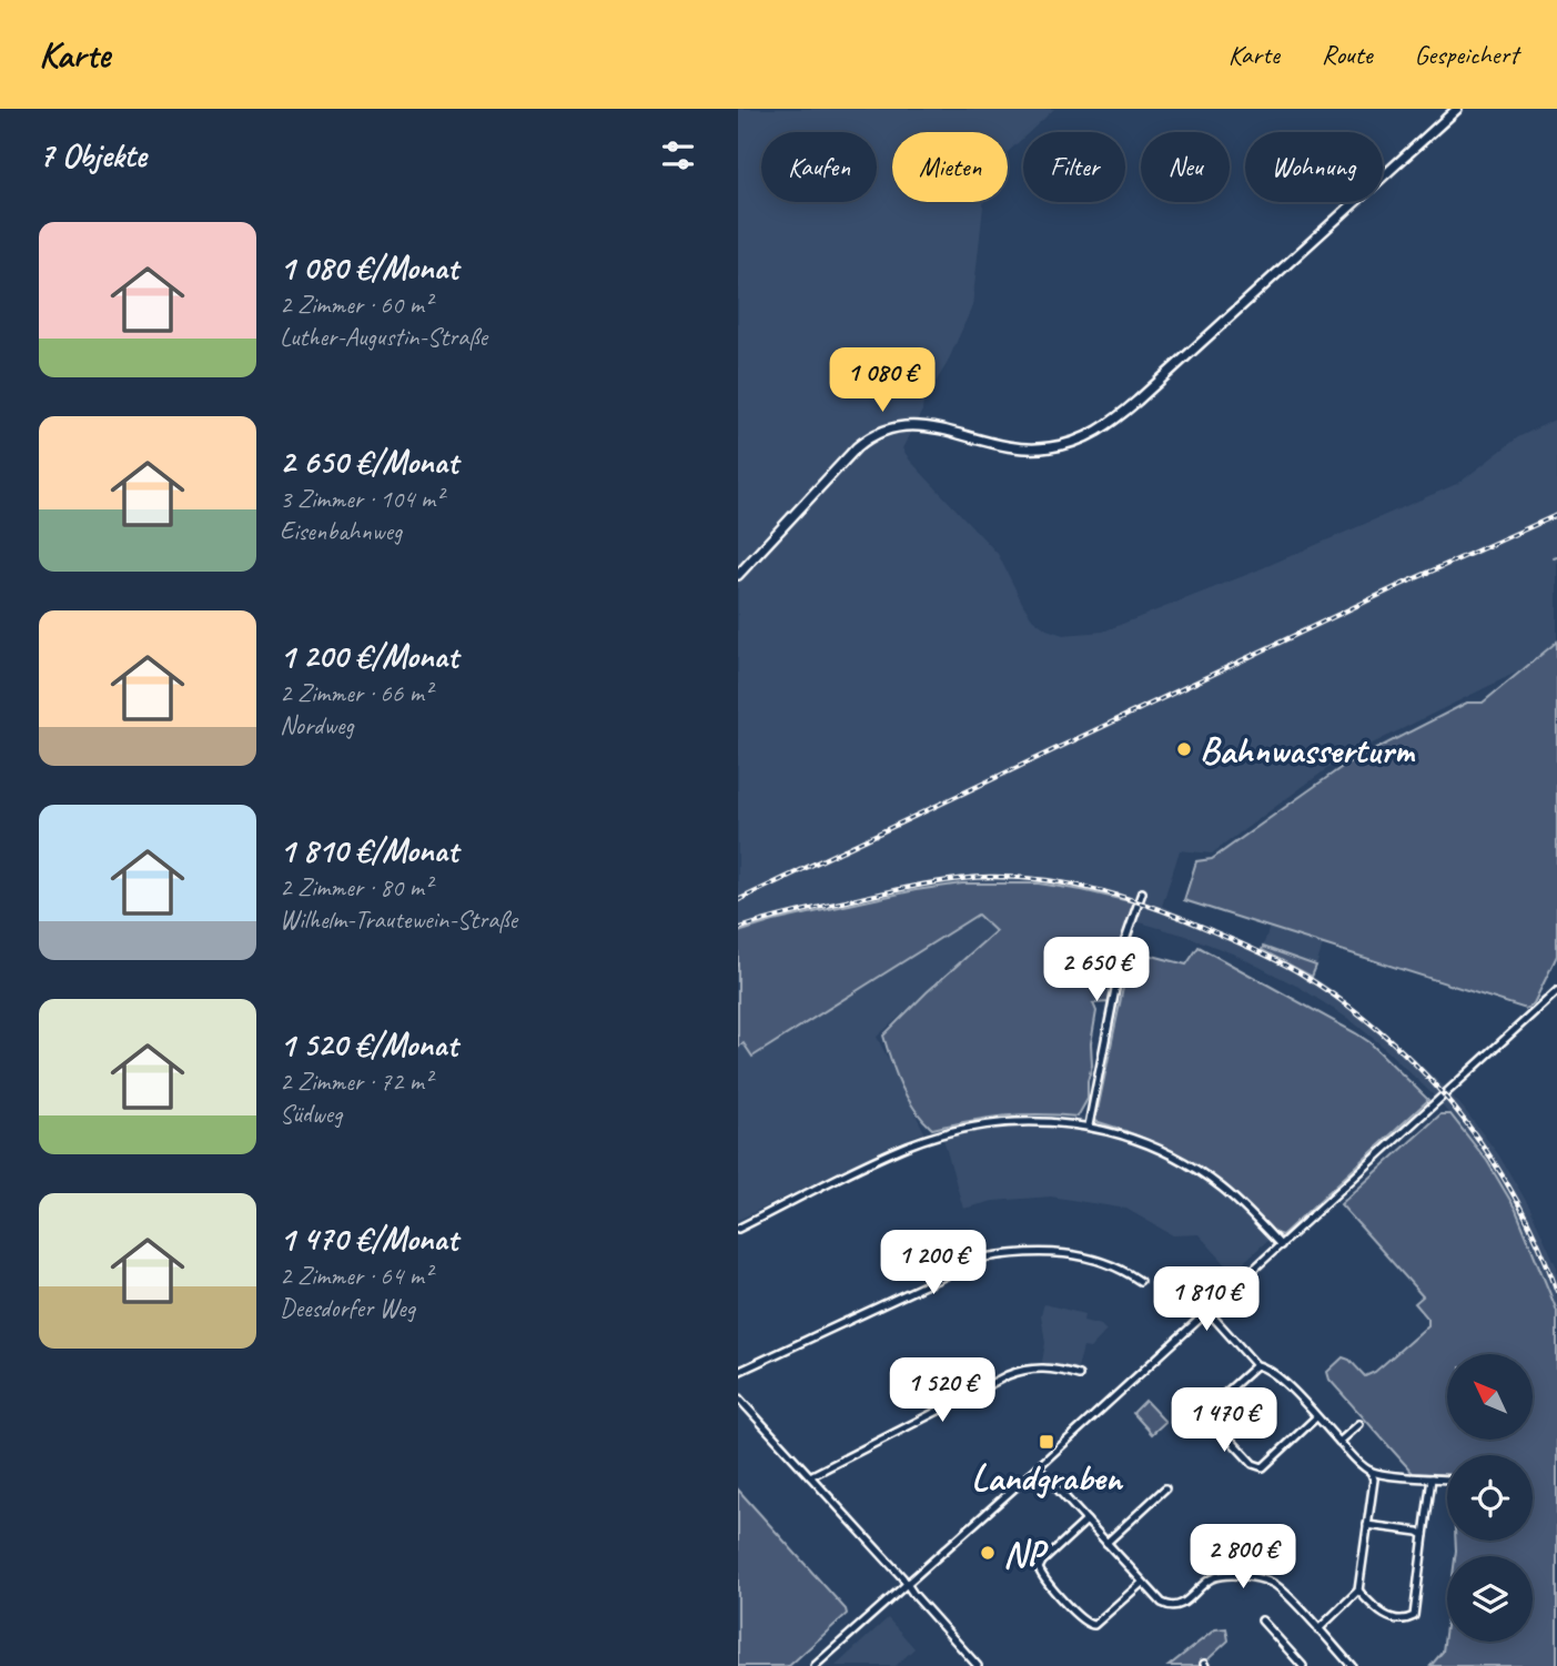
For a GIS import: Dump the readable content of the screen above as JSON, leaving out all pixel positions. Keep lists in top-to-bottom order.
{
  "places": {
    "other": ["Bahnwasserturm", "NP"],
    "transit": ["Landgraben"]
  },
  "north": "top left",
  "page": {
    "header": "Karte",
    "nav": ["Karte", "Route", "Gespeichert"],
    "heading": "7 Objekte",
    "chip": [
      "Kaufen",
      "Mieten",
      "Filter",
      "Neu",
      "Wohnung"
    ],
    "list": [
      {
        "name": "1 080 €/Monat",
        "note": "2 Zimmer · 60 m² · Luther-Augustin-Straße"
      },
      {
        "name": "2 650 €/Monat",
        "note": "3 Zimmer · 104 m² · Eisenbahnweg"
      },
      {
        "name": "1 200 €/Monat",
        "note": "2 Zimmer · 66 m² · Nordweg"
      },
      {
        "name": "1 810 €/Monat",
        "note": "2 Zimmer · 80 m² · Wilhelm-Trautewein-Straße"
      },
      {
        "name": "1 520 €/Monat",
        "note": "2 Zimmer · 72 m² · Südweg"
      },
      {
        "name": "1 470 €/Monat",
        "note": "2 Zimmer · 64 m² · Deesdorfer Weg"
      }
    ],
    "price": [
      "1 080 €",
      "2 650 €",
      "1 200 €",
      "1 810 €",
      "1 520 €",
      "1 470 €",
      "2 800 €"
    ]
  }
}
